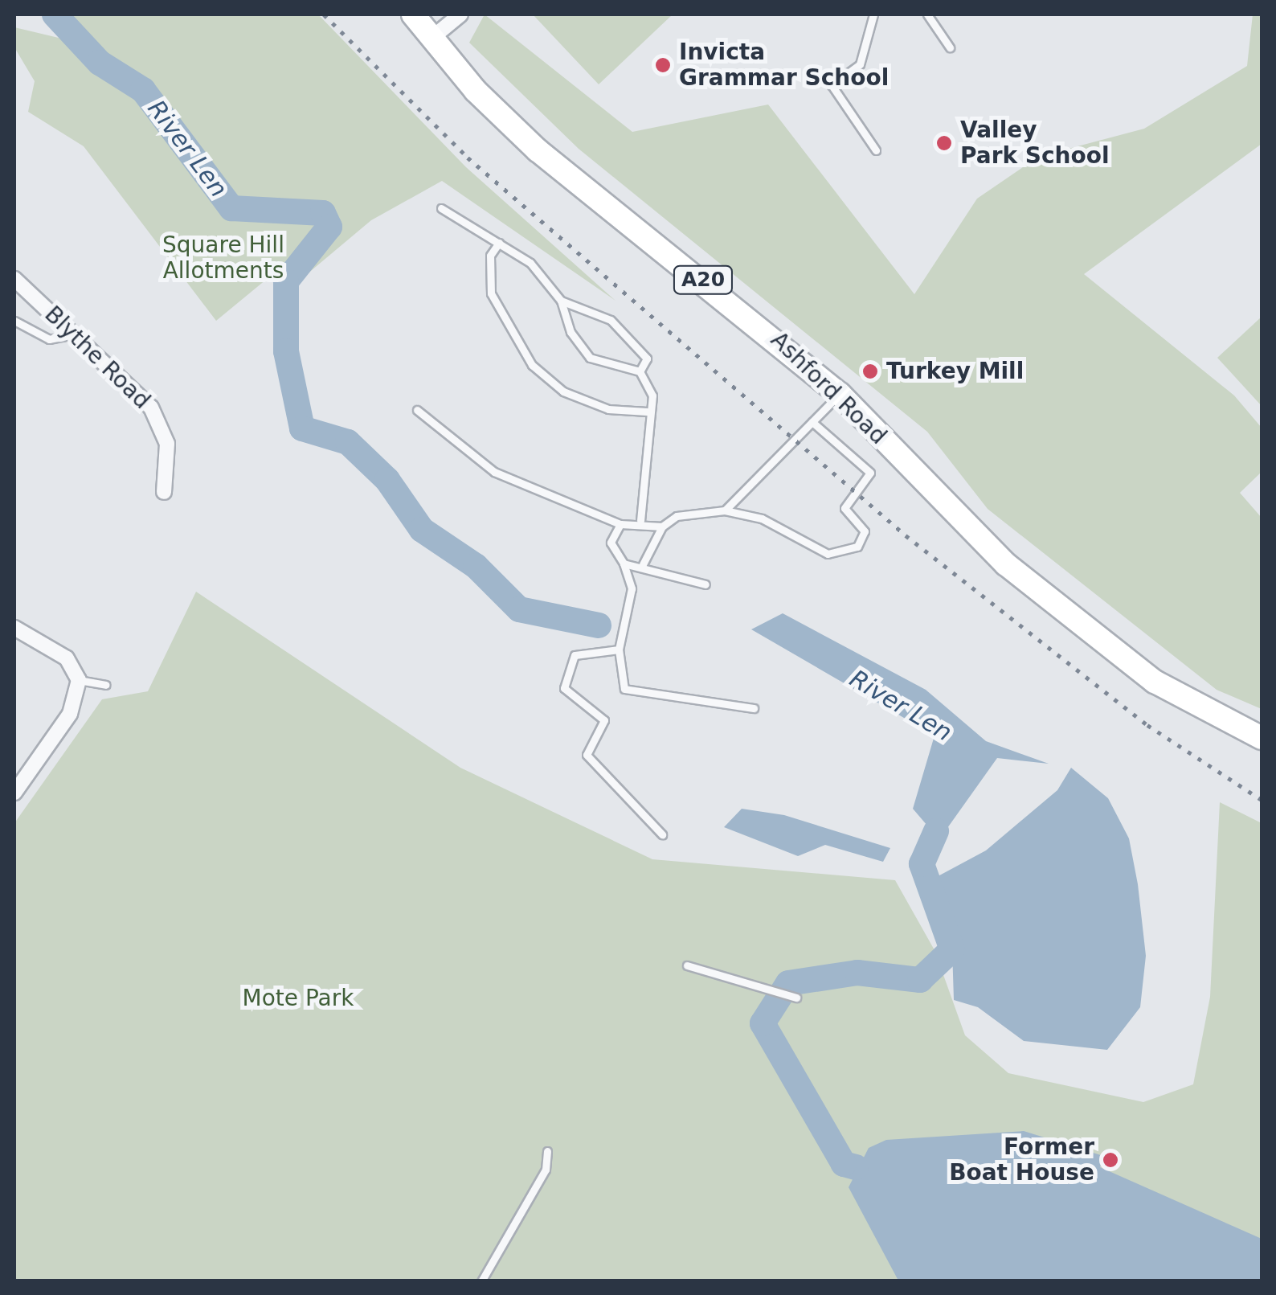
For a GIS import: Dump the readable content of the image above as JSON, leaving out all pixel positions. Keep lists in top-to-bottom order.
{
  "streets": {
    "main road": ["A20", "Ashford Road"],
    "street": ["Blythe Road"]
  },
  "water": ["River Len"],
  "parks": ["Square Hill Allotments", "Mote Park"],
  "places": [
    "Invicta Grammar School",
    "Valley Park School",
    "Turkey Mill",
    "Former Boat House"
  ]
}
